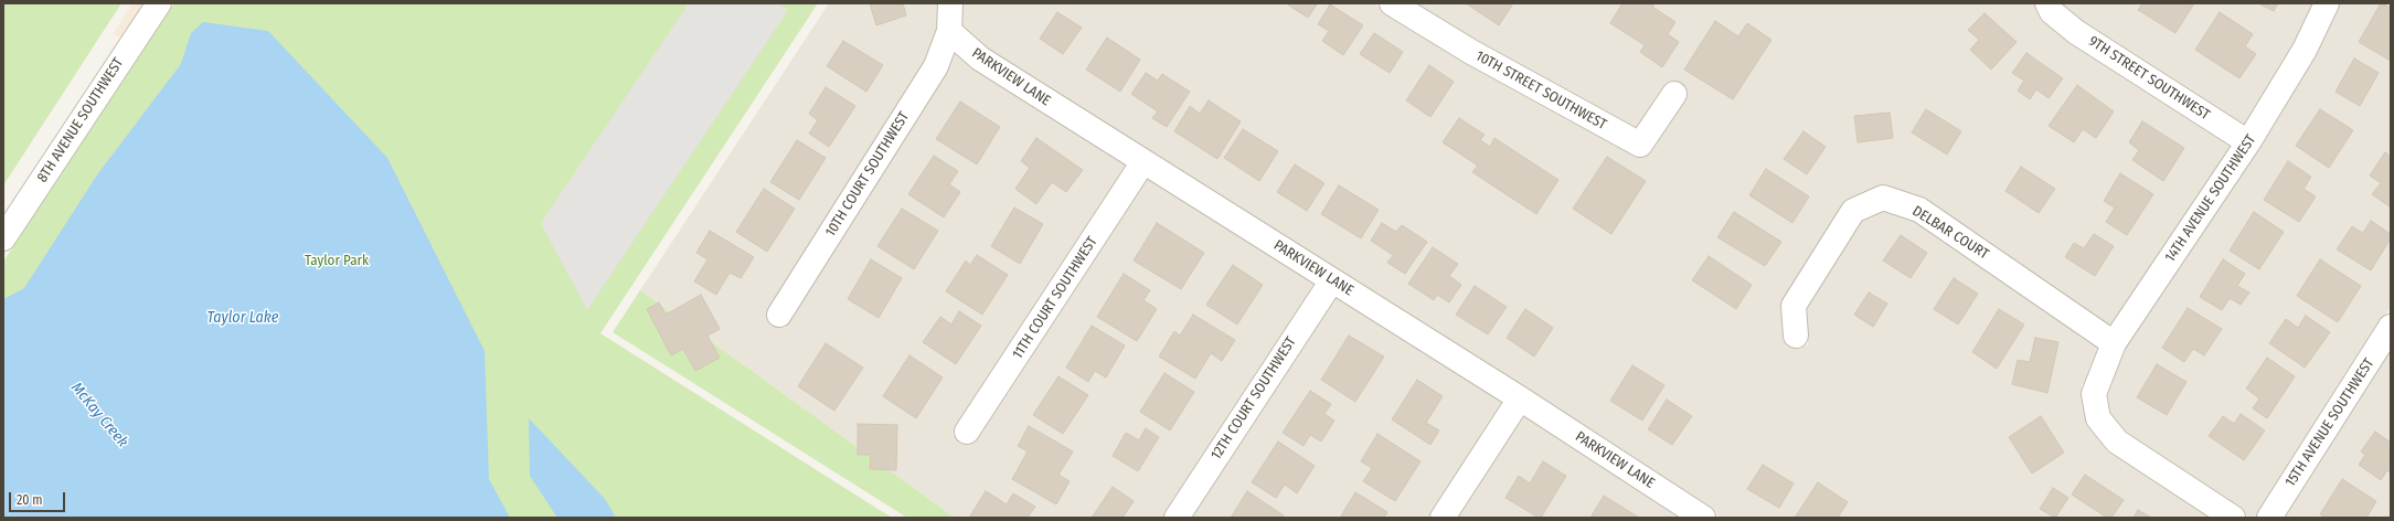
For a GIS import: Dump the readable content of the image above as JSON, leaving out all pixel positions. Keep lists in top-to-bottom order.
{
  "streets": {
    "street": [
      "PARKVIEW LANE",
      "9TH STREET SOUTHWEST",
      "10TH STREET SOUTHWEST",
      "8TH AVENUE SOUTHWEST",
      "10TH COURT SOUTHWEST",
      "14TH AVENUE SOUTHWEST",
      "DELBAR COURT",
      "11TH COURT SOUTHWEST",
      "12TH COURT SOUTHWEST",
      "15TH AVENUE SOUTHWEST"
    ]
  },
  "crossings": [
    ["PARKVIEW LANE", "10TH COURT SOUTHWEST"],
    ["PARKVIEW LANE", "11TH COURT SOUTHWEST"],
    ["PARKVIEW LANE", "12TH COURT SOUTHWEST"],
    ["9TH STREET SOUTHWEST", "14TH AVENUE SOUTHWEST"],
    ["14TH AVENUE SOUTHWEST", "DELBAR COURT"]
  ],
  "water": ["Taylor Lake", "McKay Creek"],
  "parks": ["Taylor Park"],
  "scale_bar": "20 m"
}
